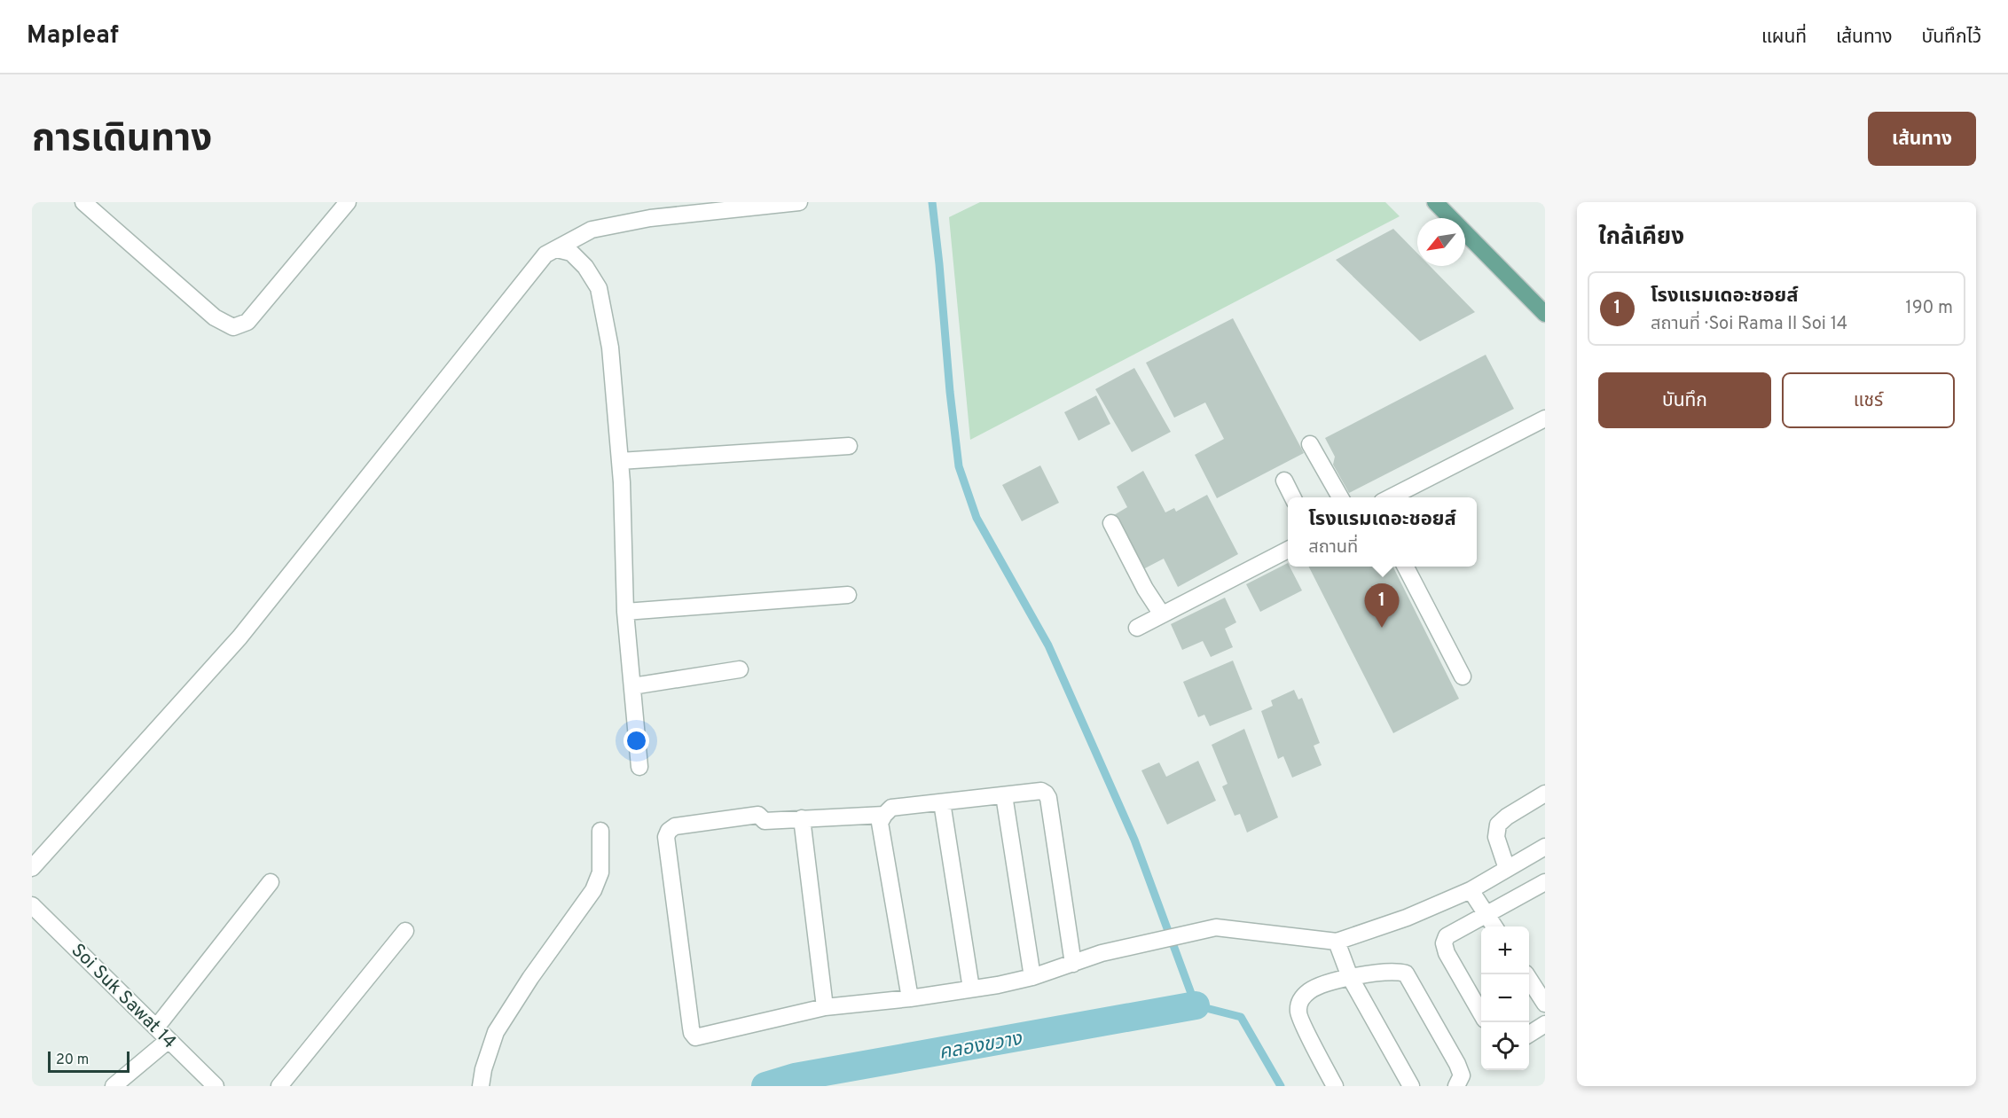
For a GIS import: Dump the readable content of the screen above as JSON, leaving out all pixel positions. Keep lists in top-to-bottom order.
{
  "streets": {
    "street": ["Soi Suk Sawat 14"]
  },
  "water": ["คลองขวาง"],
  "scale_bar": "20 m",
  "north": "bottom left",
  "page": {
    "header": "Mapleaf",
    "nav": ["แผนที่", "เส้นทาง", "บันทึกไว้"],
    "title": "การเดินทาง",
    "buttons": [
      "เส้นทาง",
      ["บันทึก", "แชร์"]
    ],
    "heading": "ใกล้เคียง",
    "list": [
      {
        "mark": "1",
        "name": "โรงแรมเดอะชอยส์",
        "note": "สถานที่ · Soi Rama II Soi 14",
        "value": "190 m"
      }
    ],
    "popup": ["โรงแรมเดอะชอยส์", "สถานที่"],
    "pins": "1",
    "map_buttons": ["+", "−"],
    "scale": "20 m"
  }
}
